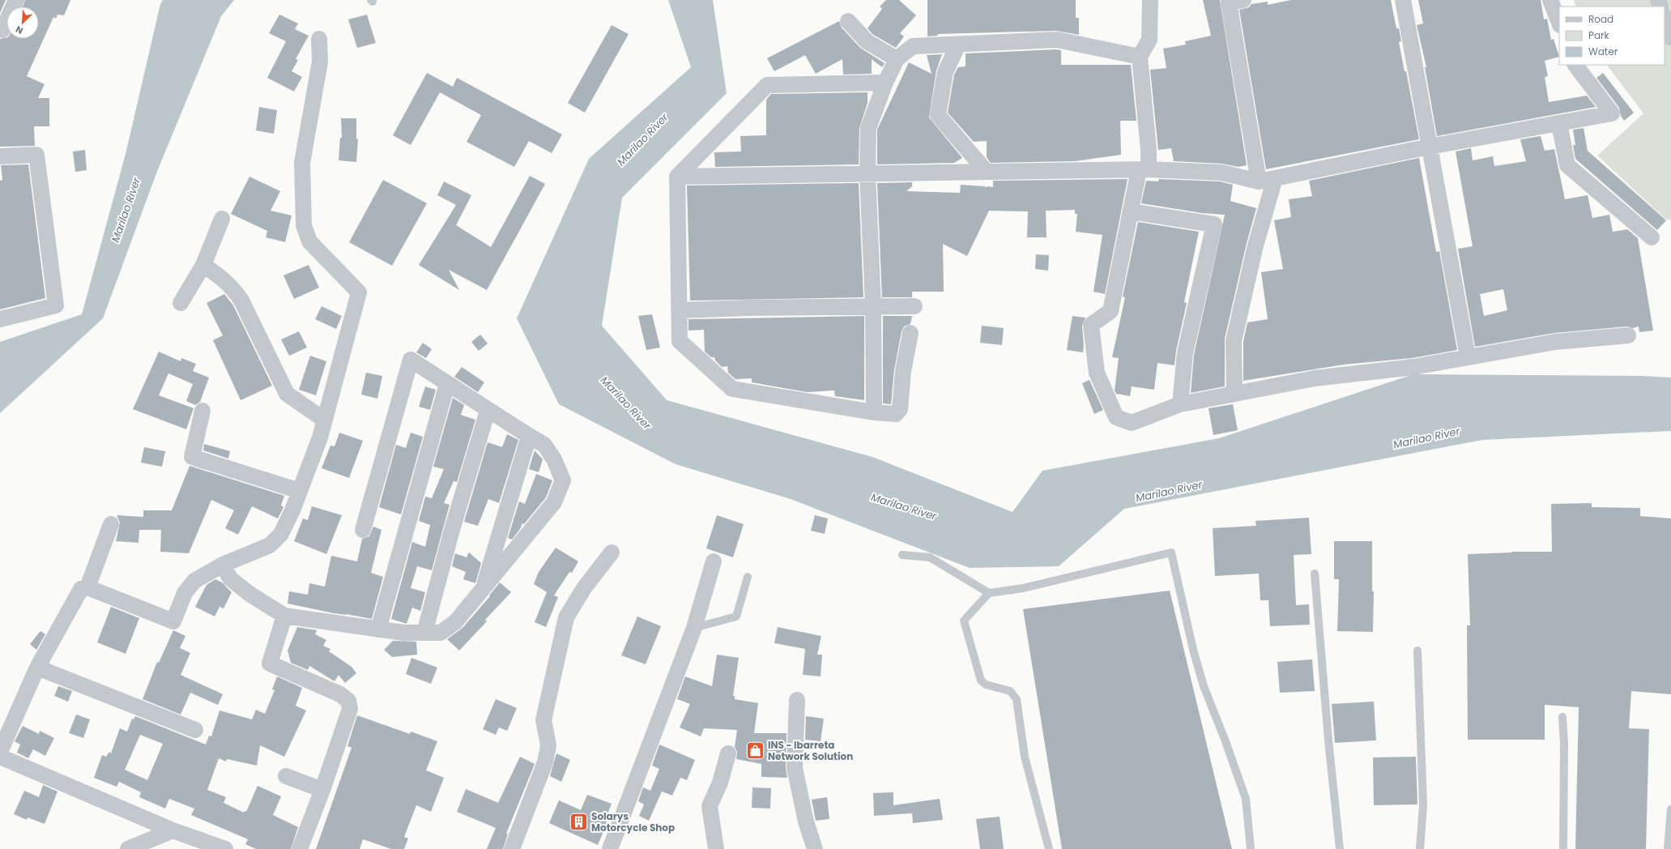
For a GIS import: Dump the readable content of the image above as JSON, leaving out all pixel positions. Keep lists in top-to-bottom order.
{
  "water": ["Marilao River"],
  "places": {
    "shop": ["INS - Ibarreta Network Solution"],
    "building": ["Solarys Motorcycle Shop"]
  },
  "legend": ["Road", "Park", "Water"],
  "north": "bottom left"
}
